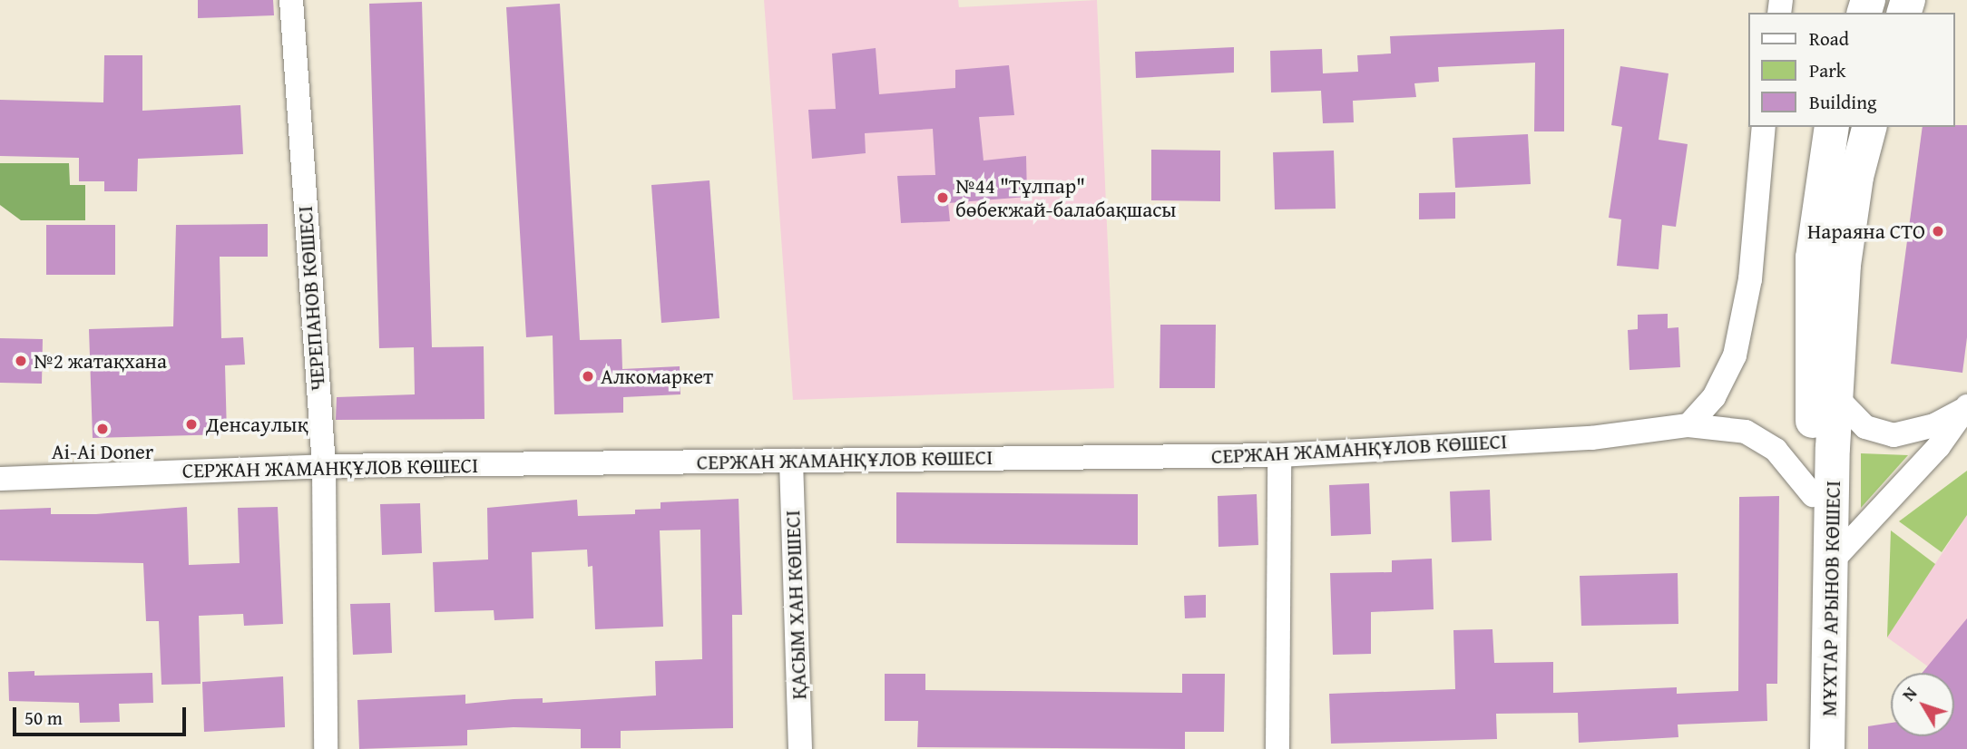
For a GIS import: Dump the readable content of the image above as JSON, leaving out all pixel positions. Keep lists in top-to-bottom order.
{
  "streets": {
    "main road": ["МҰХТАР АРЫНОВ КӨШЕСІ"],
    "street": ["ЧЕРЕПАНОВ КӨШЕСІ", "СЕРЖАН ЖАМАНҚҰЛОВ КӨШЕСІ", "ҚАСЫМ ХАН КӨШЕСІ"]
  },
  "crossings": [
    ["ЧЕРЕПАНОВ КӨШЕСІ", "СЕРЖАН ЖАМАНҚҰЛОВ КӨШЕСІ"],
    ["СЕРЖАН ЖАМАНҚҰЛОВ КӨШЕСІ", "ҚАСЫМ ХАН КӨШЕСІ"]
  ],
  "places": [
    "№44 \"Тұлпар\" бөбекжай-балабақшасы",
    "Нараяна СТО",
    "№2 жатақхана",
    "Алкомаркет",
    "Денсаулық",
    "Ai-Ai Doner"
  ],
  "legend": ["Road", "Park", "Building"],
  "scale_bar": "50 m",
  "north": "top left"
}
